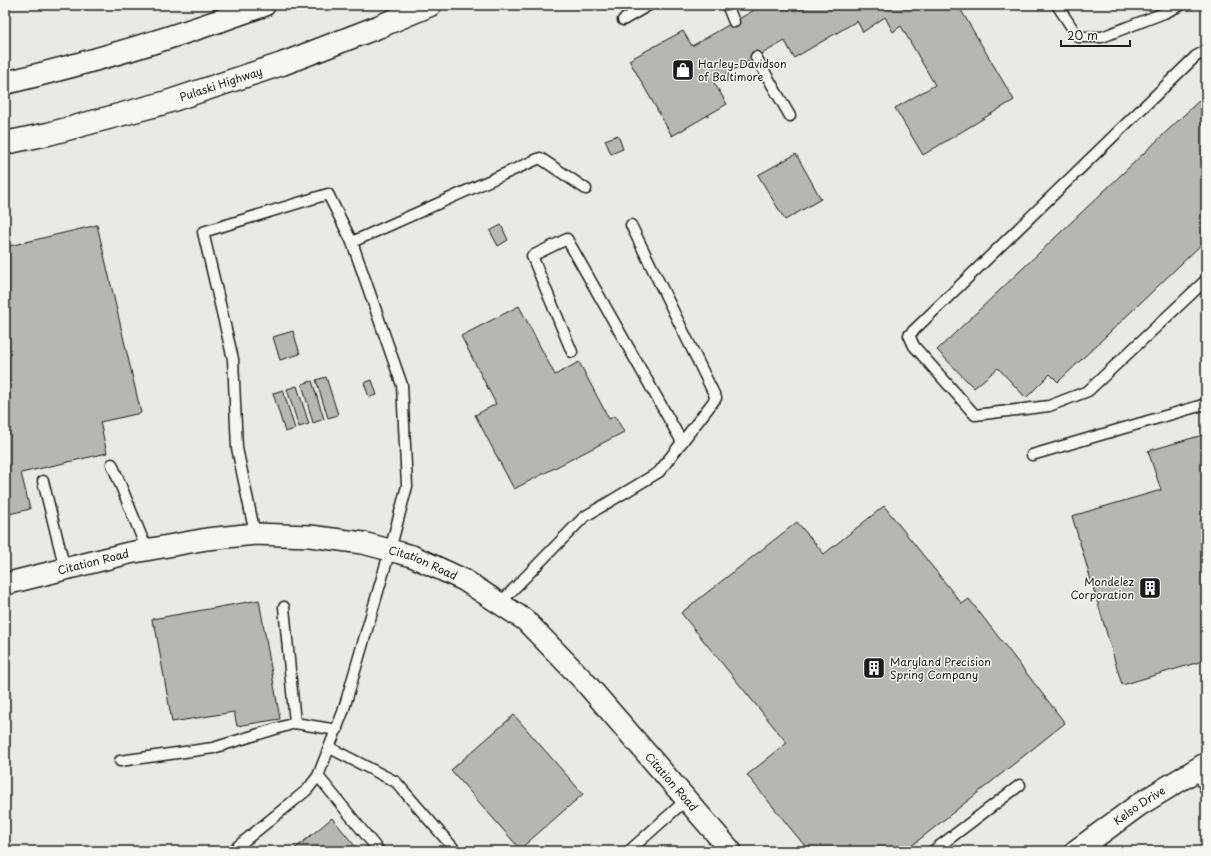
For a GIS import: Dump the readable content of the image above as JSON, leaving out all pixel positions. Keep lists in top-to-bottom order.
{
  "streets": {
    "main road": ["Pulaski Highway", "Kelso Drive"],
    "street": ["Citation Road"]
  },
  "places": {
    "shop": ["Harley-Davidson of Baltimore"],
    "building": ["Mondelez Corporation", "Maryland Precision Spring Company"]
  },
  "scale_bar": "20 m"
}
